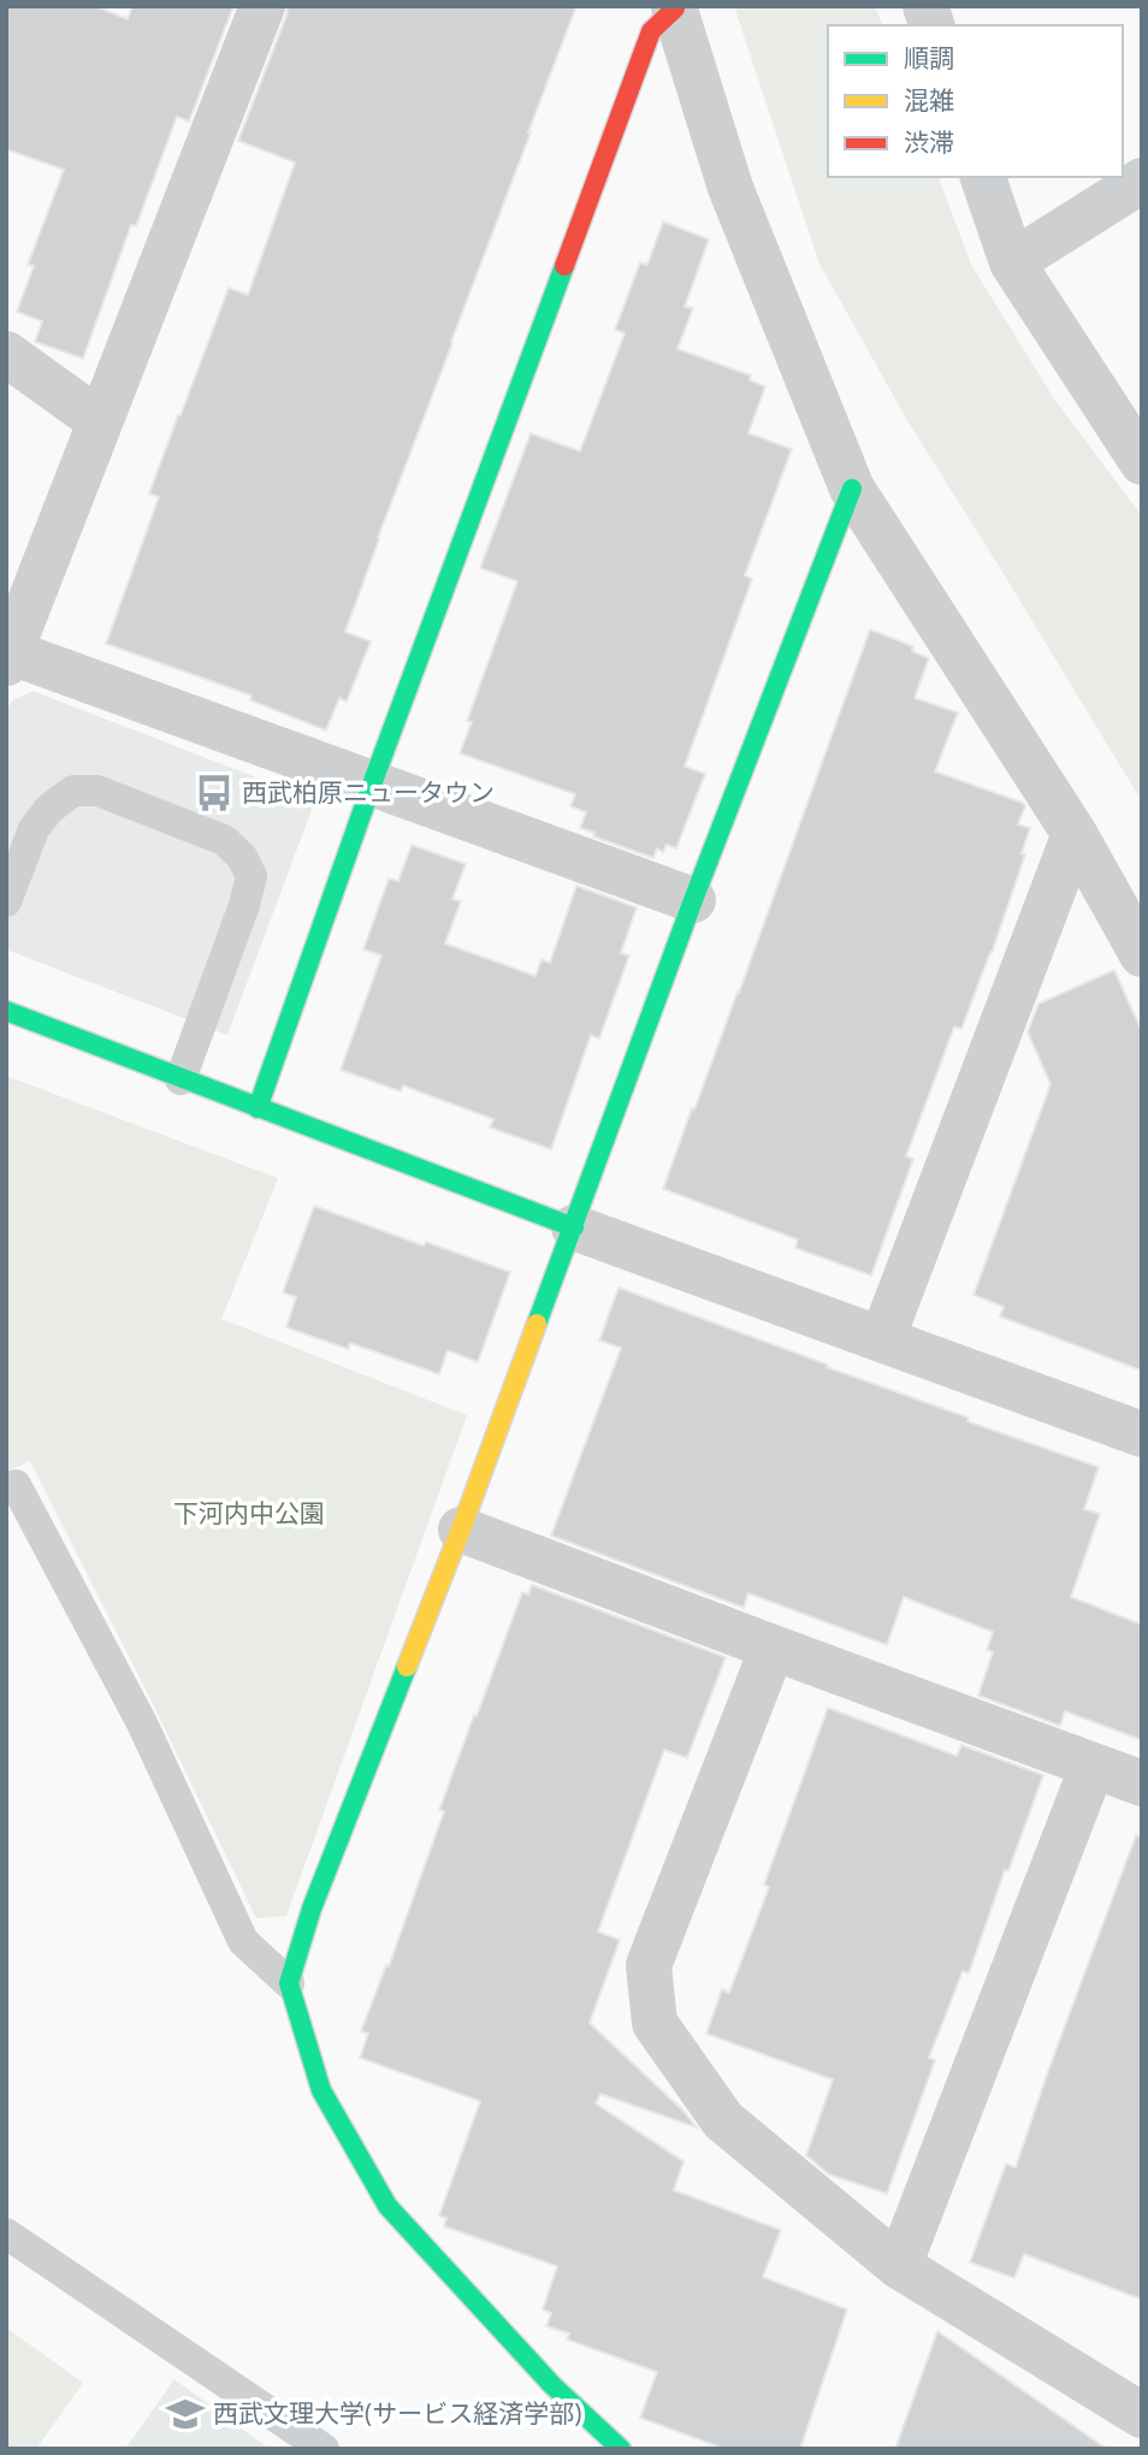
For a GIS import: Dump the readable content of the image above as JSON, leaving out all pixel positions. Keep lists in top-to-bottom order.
{
  "parks": ["下河内中公園"],
  "places": {
    "bus stop": ["西武柏原ニュータウン"],
    "school or university": ["西武文理大学(サービス経済学部)"]
  },
  "legend": ["順調", "混雑", "渋滞"]
}
